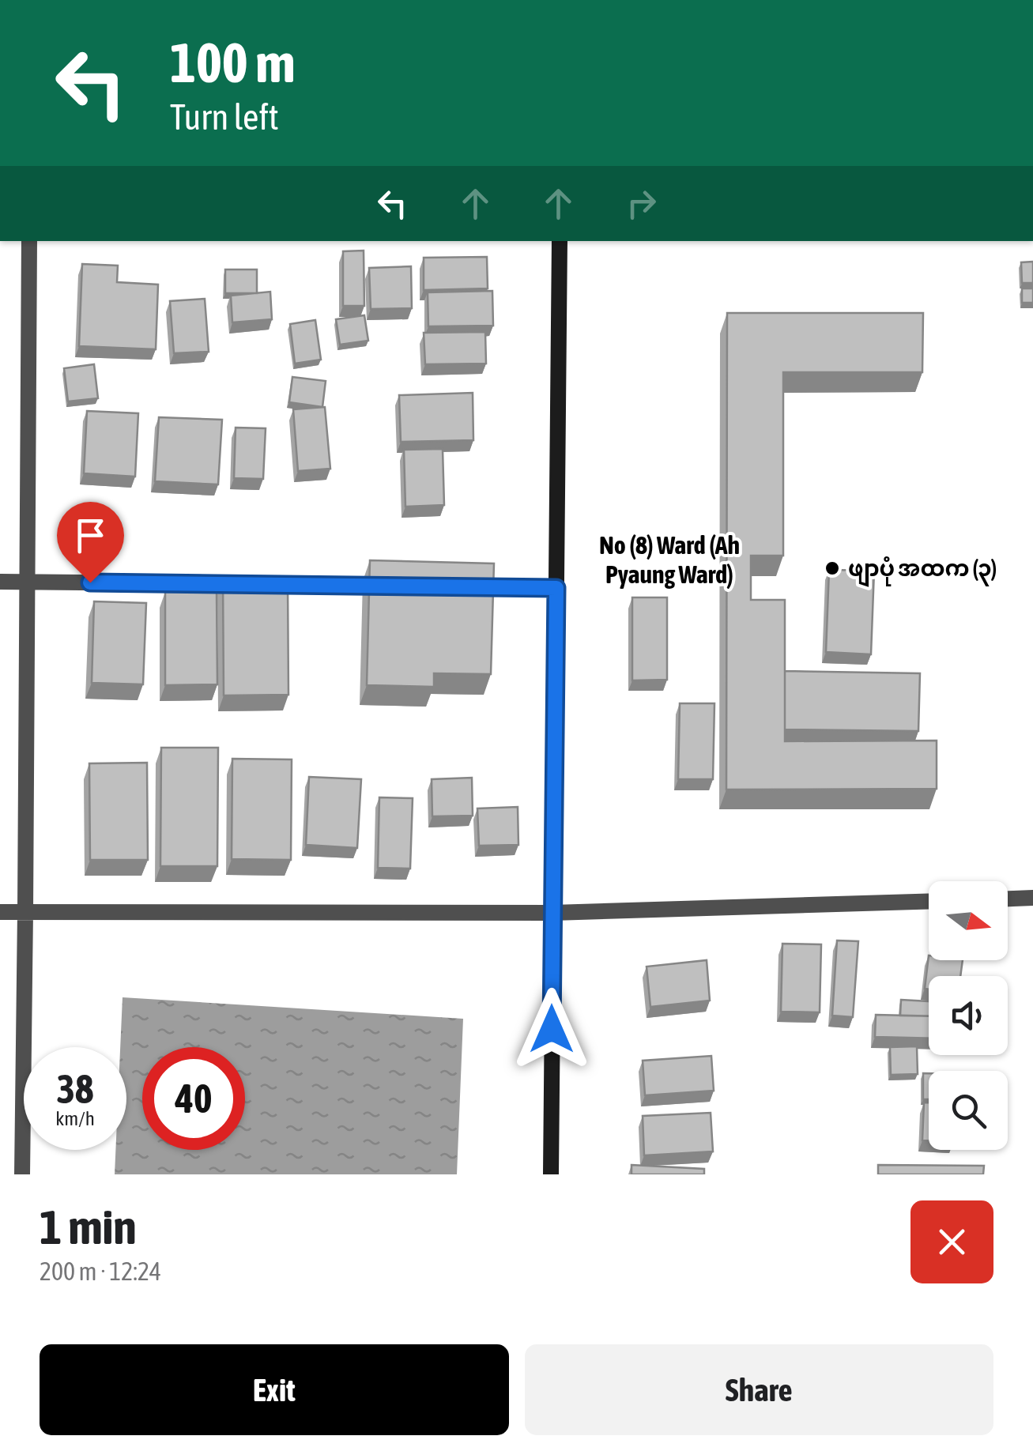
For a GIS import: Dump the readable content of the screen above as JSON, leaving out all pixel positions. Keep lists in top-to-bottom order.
{
  "districts": ["No (8) Ward (Ah Pyaung Ward)"],
  "places": ["ဖျာပုံ အထက (၃)"],
  "north": "right",
  "page": {
    "turn": ["100 m", "Turn left"],
    "speed": "38 km/h",
    "limit": "40",
    "heading": ["1 min", "200 m · 12:24"],
    "buttons": ["Exit", "Share"]
  }
}
